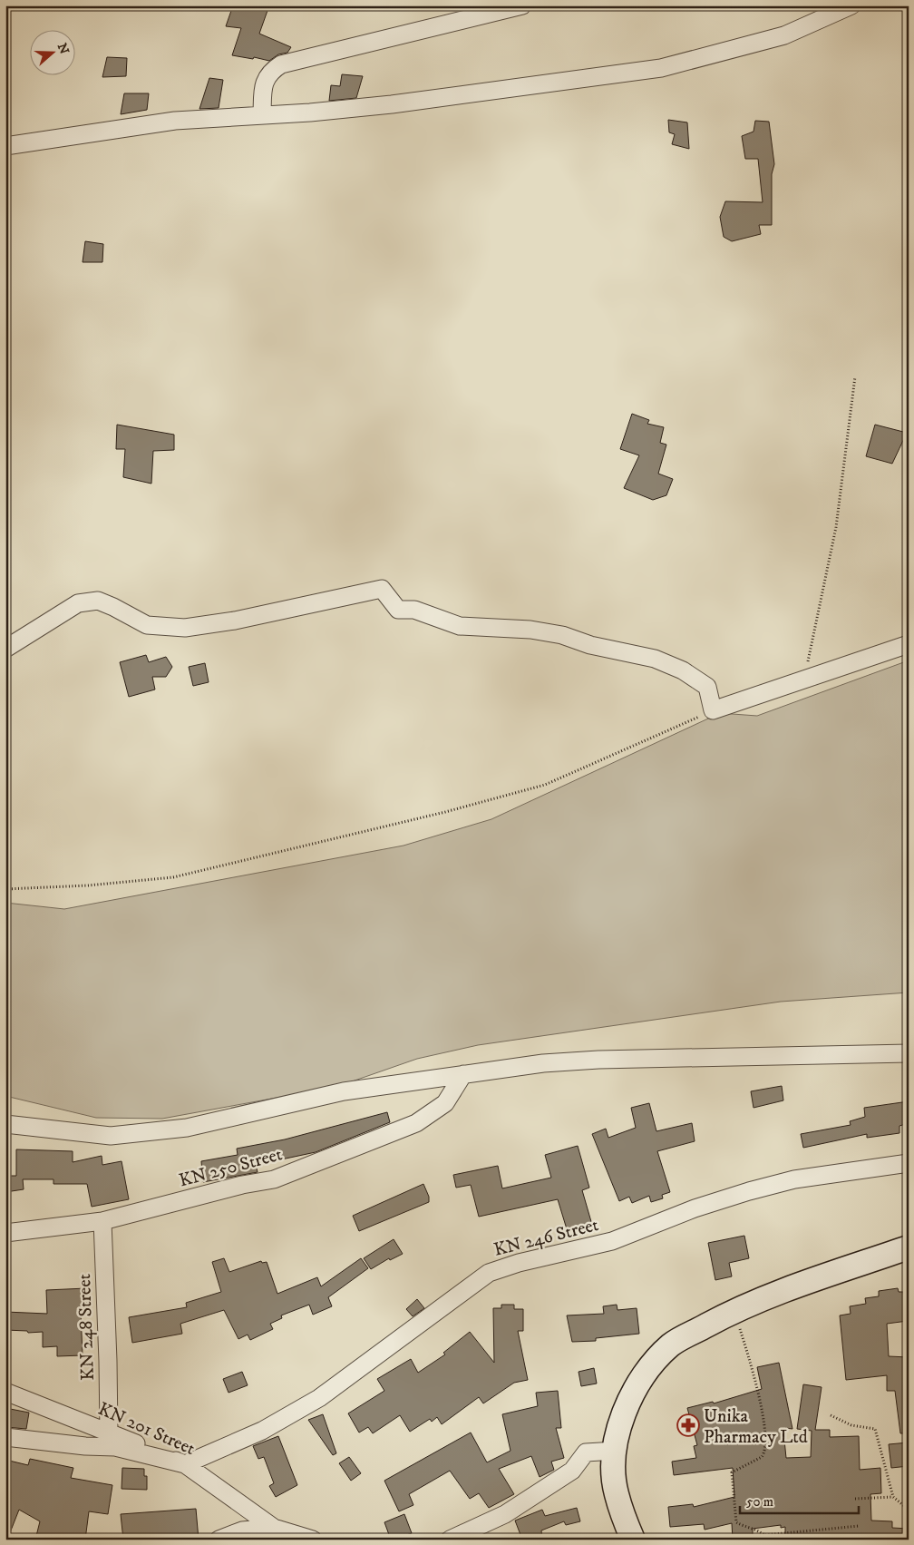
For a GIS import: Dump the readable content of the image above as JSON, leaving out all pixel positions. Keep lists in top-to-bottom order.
{
  "streets": {
    "street": [
      "KN 250 Street",
      "KN 246 Street",
      "KN 248 Street",
      "KN 201 Street"
    ]
  },
  "crossings": [
    ["KN 250 Street", "KN 248 Street"],
    ["KN 246 Street", "KN 201 Street"],
    ["KN 248 Street", "KN 201 Street"]
  ],
  "places": {
    "pharmacy": ["Unika Pharmacy Ltd"]
  },
  "scale_bar": "50 m",
  "north": "right"
}
